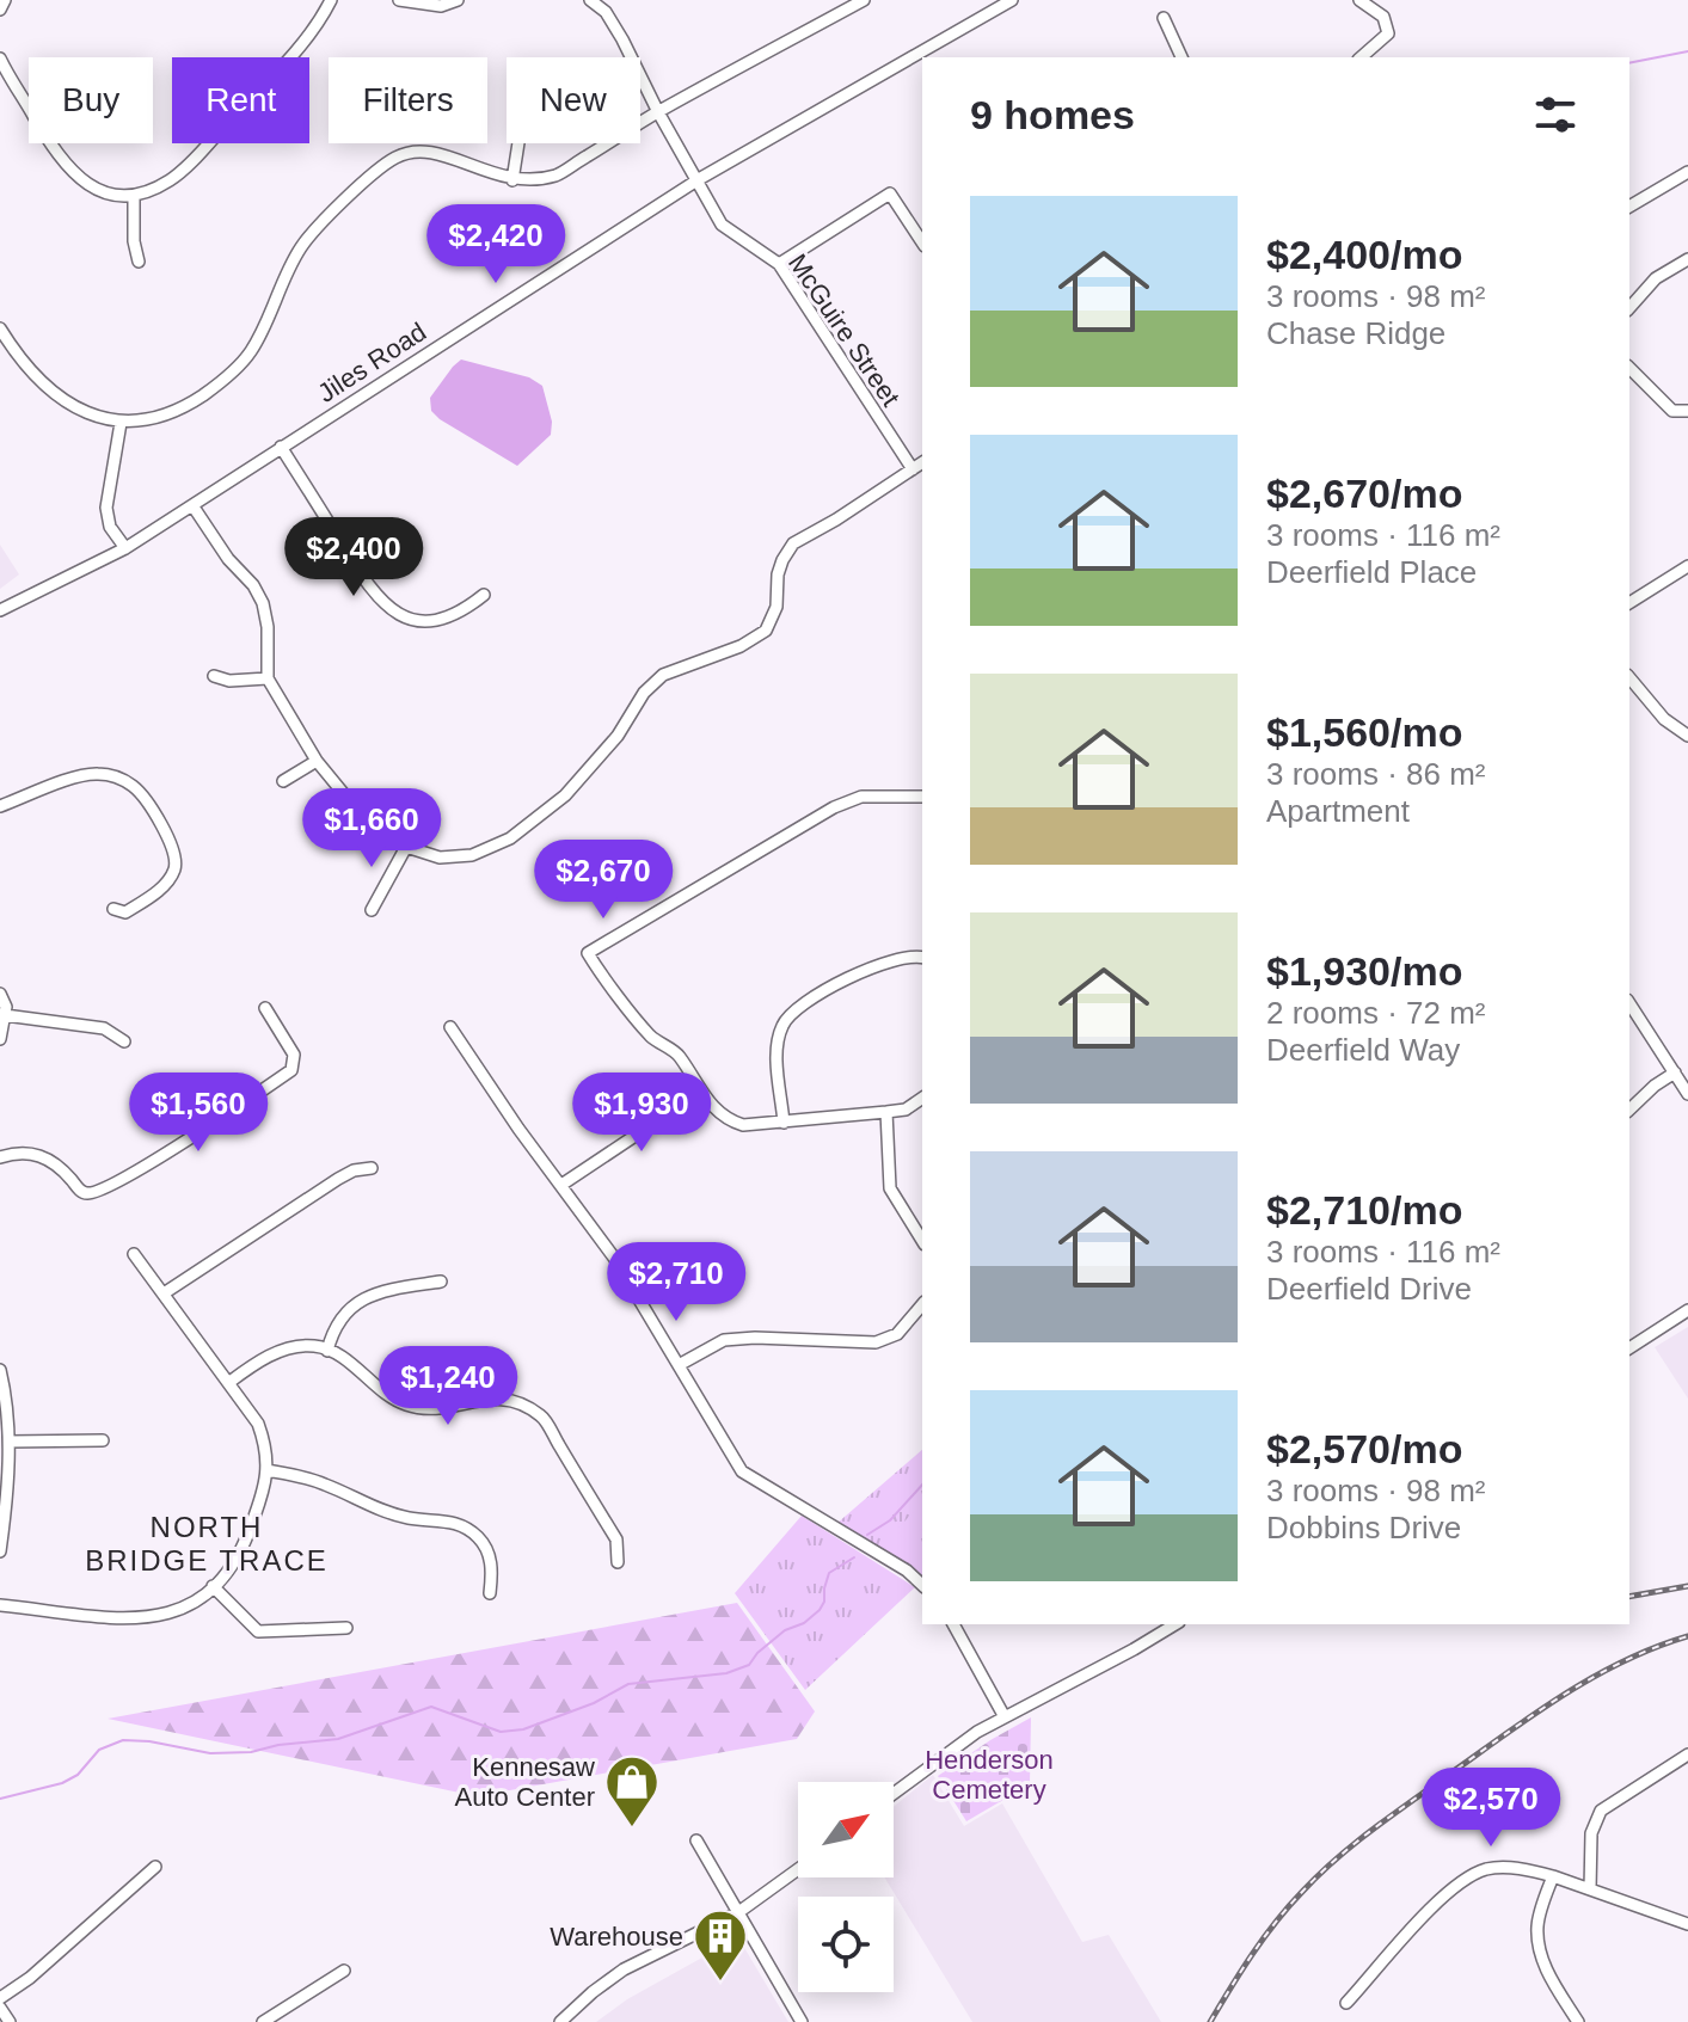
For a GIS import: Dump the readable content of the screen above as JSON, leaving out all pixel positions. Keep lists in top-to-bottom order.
{
  "streets": {
    "street": ["McGuire Street", "Jiles Road"]
  },
  "crossings": [
    ["McGuire Street", "Jiles Road"]
  ],
  "districts": ["NORTH BRIDGE TRACE"],
  "parks": ["Henderson Cemetery"],
  "places": {
    "shop": ["Kennesaw Auto Center"],
    "building": ["Warehouse"]
  },
  "north": "top right",
  "page": {
    "chip": [
      "Buy",
      "Rent",
      "Filters",
      "New"
    ],
    "heading": "9 homes",
    "list": [
      {
        "name": "$2,400/mo",
        "note": "3 rooms · 98 m² · Chase Ridge"
      },
      {
        "name": "$2,670/mo",
        "note": "3 rooms · 116 m² · Deerfield Place"
      },
      {
        "name": "$1,560/mo",
        "note": "3 rooms · 86 m² · Apartment"
      },
      {
        "name": "$1,930/mo",
        "note": "2 rooms · 72 m² · Deerfield Way"
      },
      {
        "name": "$2,710/mo",
        "note": "3 rooms · 116 m² · Deerfield Drive"
      },
      {
        "name": "$2,570/mo",
        "note": "3 rooms · 98 m² · Dobbins Drive"
      }
    ],
    "price": [
      "$2,420",
      "$2,400",
      "$1,660",
      "$2,670",
      "$1,560",
      "$1,930",
      "$2,710",
      "$1,240",
      "$2,570"
    ]
  }
}
